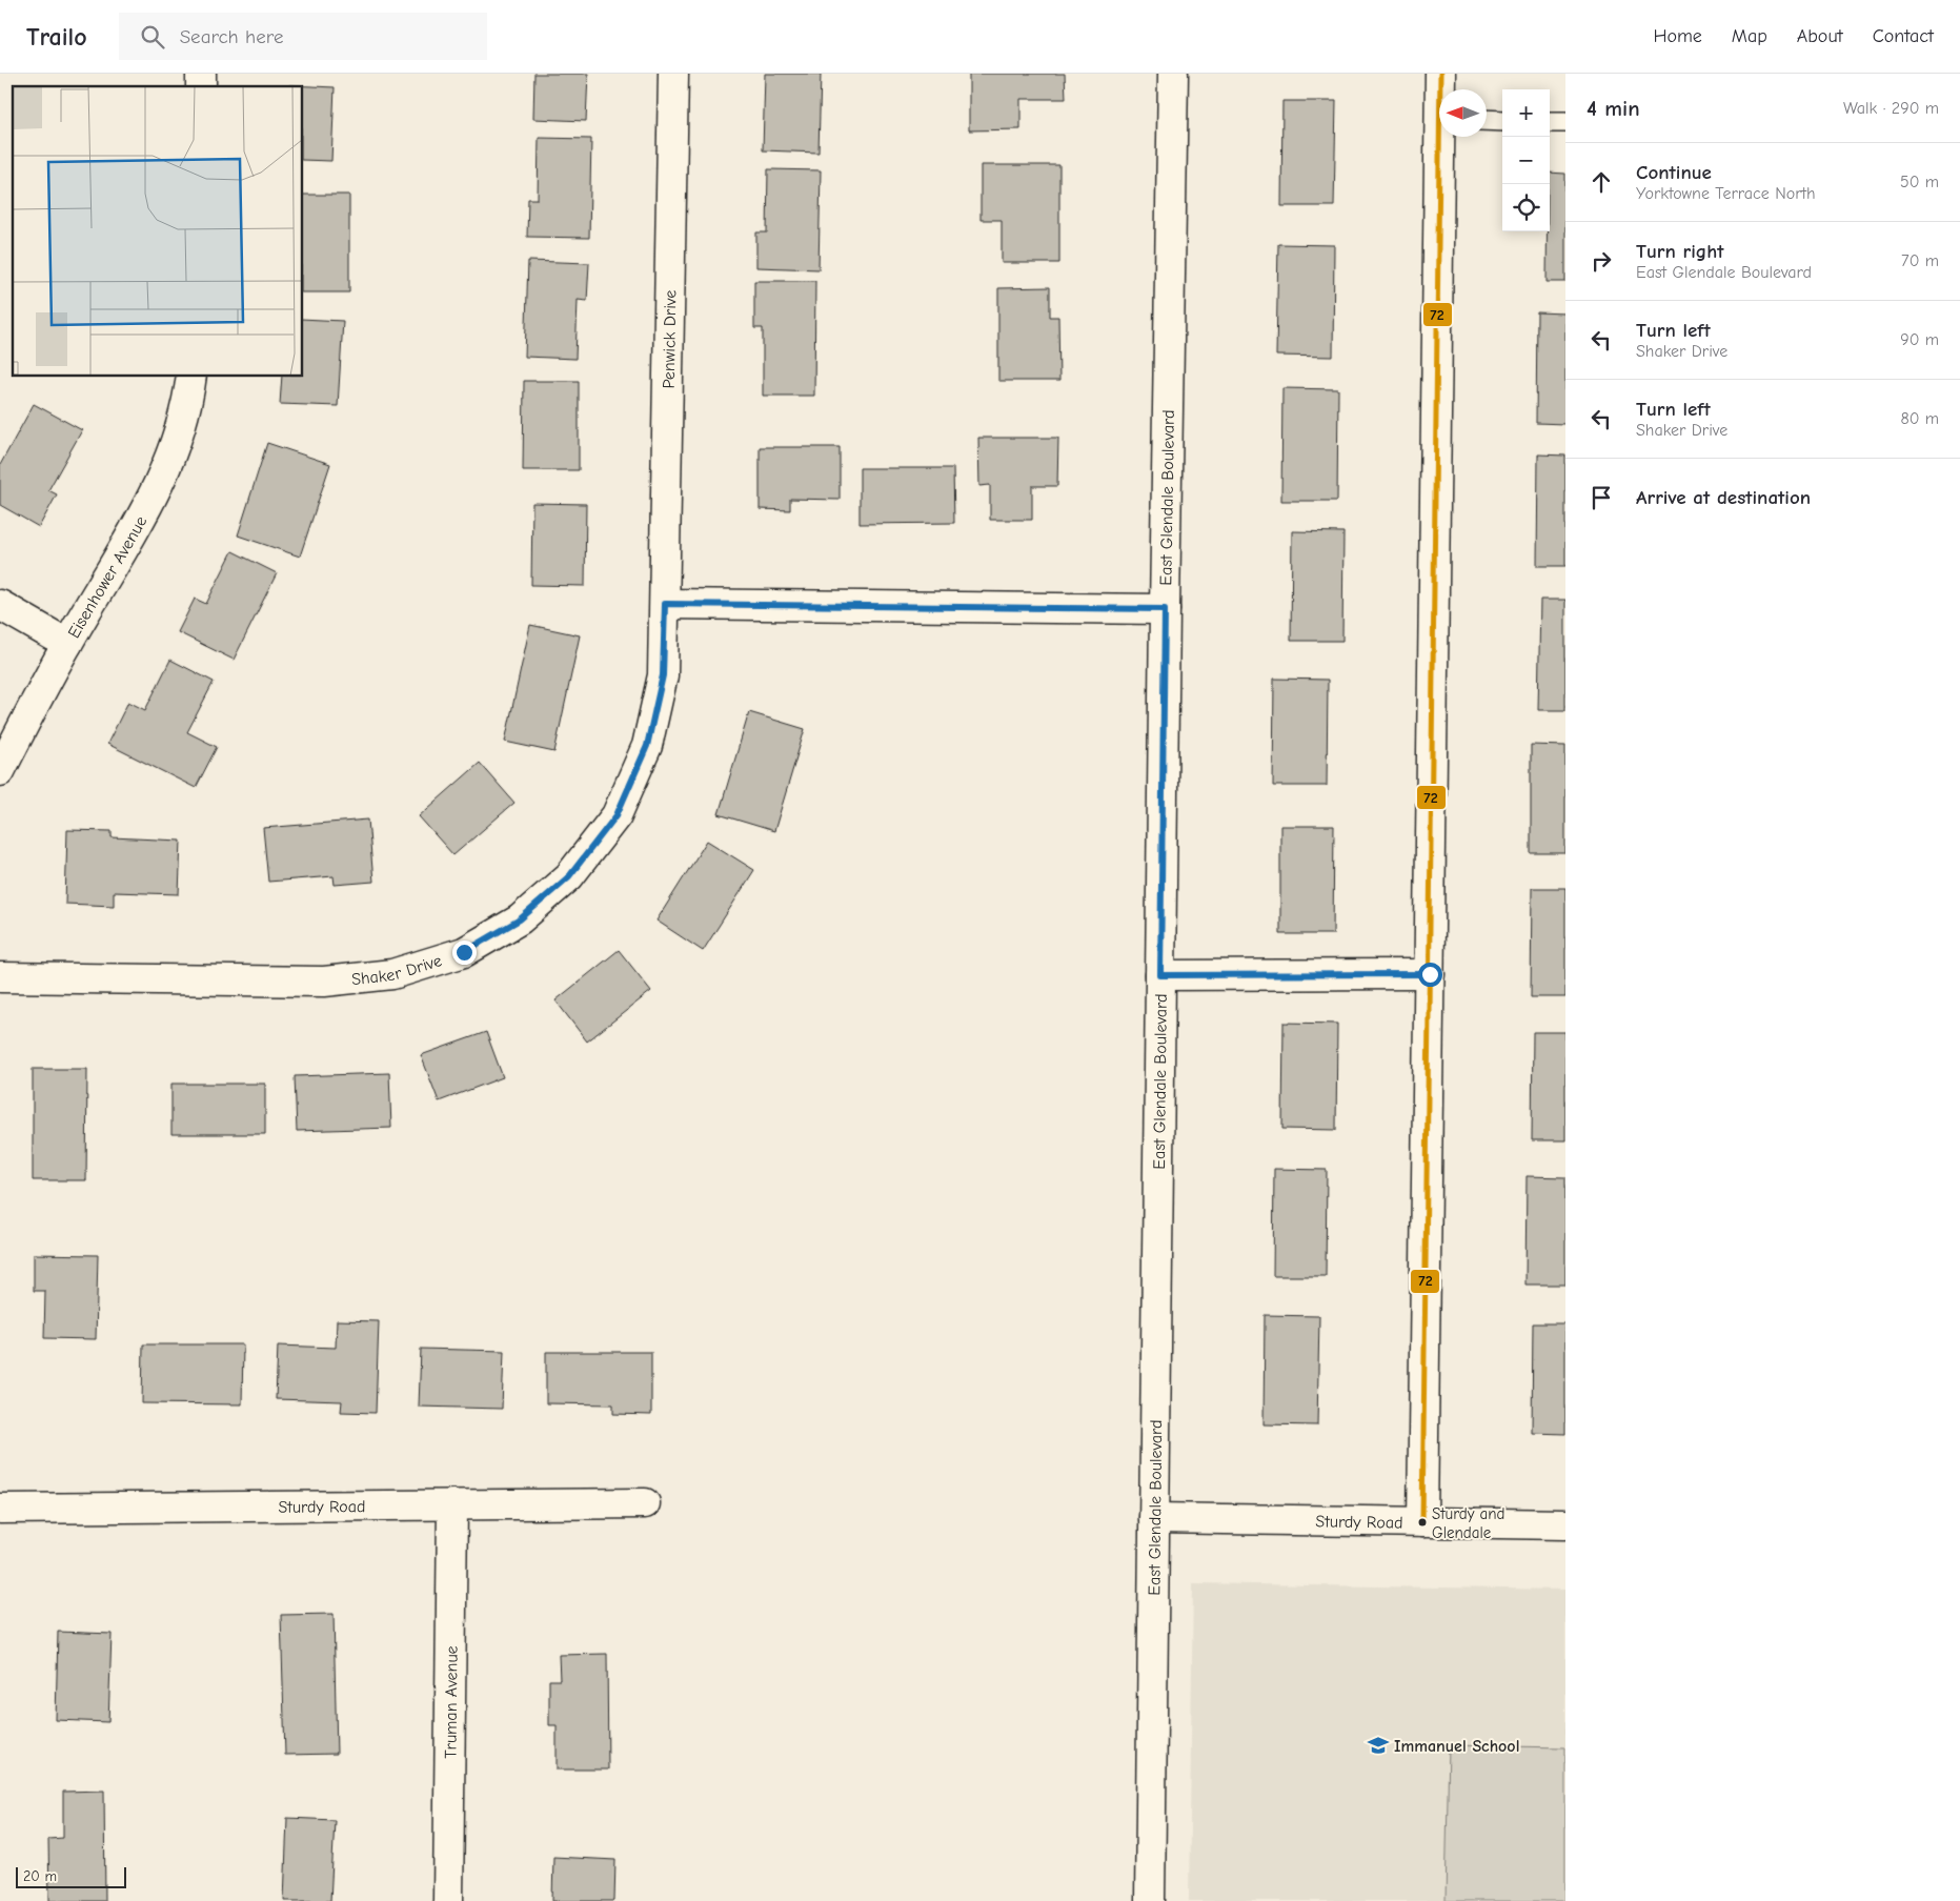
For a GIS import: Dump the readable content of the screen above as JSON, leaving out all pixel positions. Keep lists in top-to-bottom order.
{
  "streets": {
    "street": [
      "Penwick Drive",
      "East Glendale Boulevard",
      "Eisenhower Avenue",
      "Shaker Drive",
      "Sturdy Road",
      "Truman Avenue"
    ]
  },
  "crossings": [
    ["Penwick Drive", "Shaker Drive"],
    ["East Glendale Boulevard", "Sturdy Road"],
    ["Sturdy Road", "Truman Avenue"]
  ],
  "places": {
    "other": ["Sturdy and Glendale"],
    "school or university": ["Immanuel School"]
  },
  "lines": ["transit line 72"],
  "scale_bar": "20 m",
  "north": "left",
  "page": {
    "header": "Trailo",
    "search": "Search here",
    "nav": [
      "Home",
      "Map",
      "About",
      "Contact"
    ],
    "heading": ["4 min", "Walk · 290 m"],
    "map_buttons": ["+", "−"],
    "list": [
      ["Continue", "Yorktowne Terrace North", "50 m"],
      ["Turn right", "East Glendale Boulevard", "70 m"],
      ["Turn left", "Shaker Drive", "90 m"],
      ["Turn left", "Shaker Drive", "80 m"],
      "Arrive at destination"
    ],
    "scale": "20 m"
  }
}
